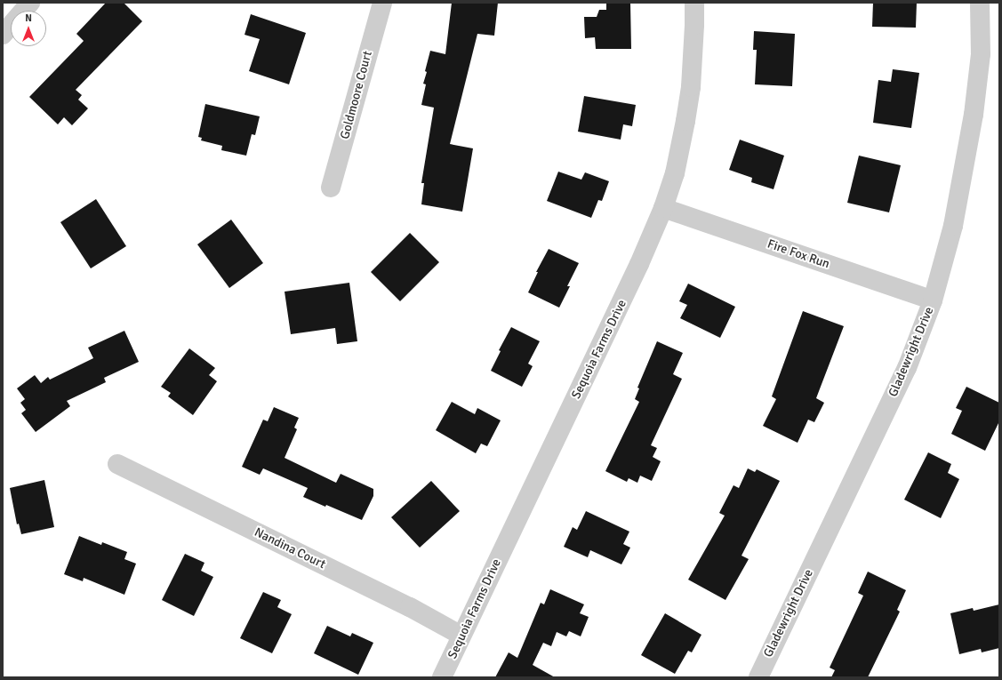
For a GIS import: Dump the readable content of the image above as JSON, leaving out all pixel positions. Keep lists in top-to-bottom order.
{
  "streets": {
    "street": [
      "Goldmoore Court",
      "Fire Fox Run",
      "Sequoia Farms Drive",
      "Gladewright Drive",
      "Nandina Court"
    ]
  },
  "crossings": [
    ["Fire Fox Run", "Sequoia Farms Drive"],
    ["Fire Fox Run", "Gladewright Drive"],
    ["Sequoia Farms Drive", "Nandina Court"]
  ],
  "north": "top"
}
